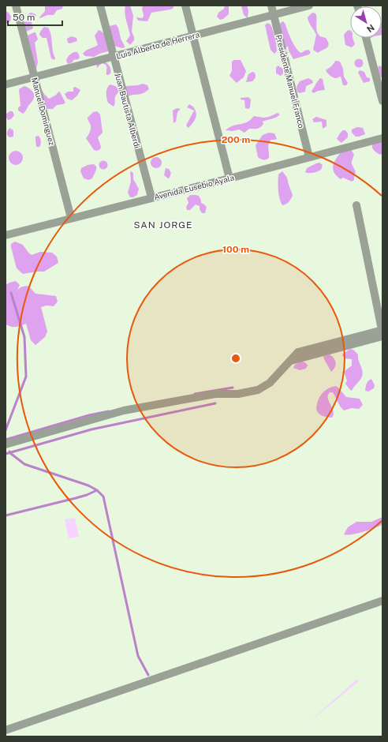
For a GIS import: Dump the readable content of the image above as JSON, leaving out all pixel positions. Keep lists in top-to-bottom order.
{
  "streets": {
    "street": [
      "Luis Alberto de Herrera",
      "Presidente Manuel Franco",
      "Juan Bautista Alberdi",
      "Manuel Dominguez",
      "Avenida Eusebio Ayala"
    ]
  },
  "crossings": [
    ["Luis Alberto de Herrera", "Presidente Manuel Franco"],
    ["Luis Alberto de Herrera", "Juan Bautista Alberdi"],
    ["Luis Alberto de Herrera", "Manuel Dominguez"],
    ["Presidente Manuel Franco", "Avenida Eusebio Ayala"],
    ["Juan Bautista Alberdi", "Avenida Eusebio Ayala"],
    ["Manuel Dominguez", "Avenida Eusebio Ayala"]
  ],
  "districts": ["SAN JORGE"],
  "scale_bar": "50 m",
  "north": "bottom right",
  "rings": ["200 m", "100 m"]
}
